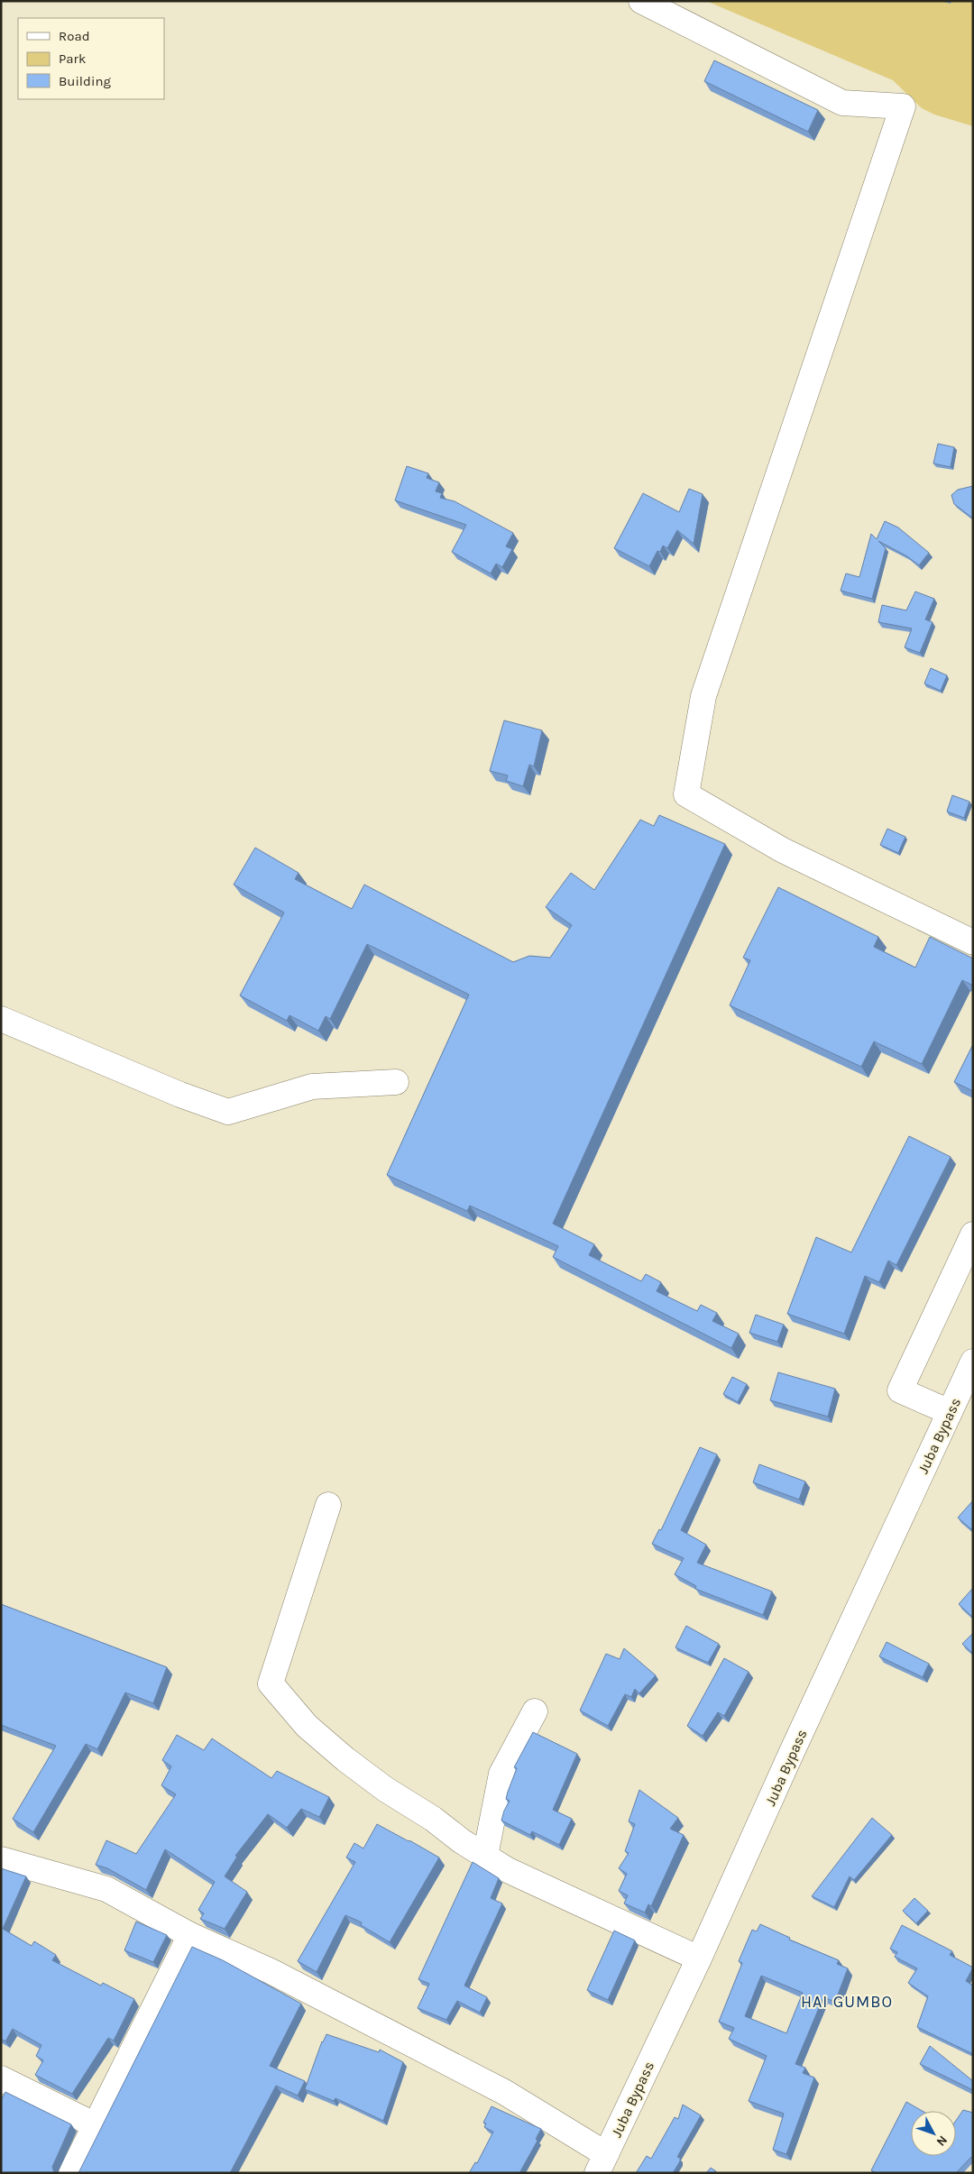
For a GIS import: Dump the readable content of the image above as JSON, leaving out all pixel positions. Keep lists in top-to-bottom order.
{
  "streets": {
    "street": ["Juba Bypass"]
  },
  "districts": ["HAI GUMBO"],
  "legend": ["Road", "Park", "Building"],
  "north": "bottom right"
}
